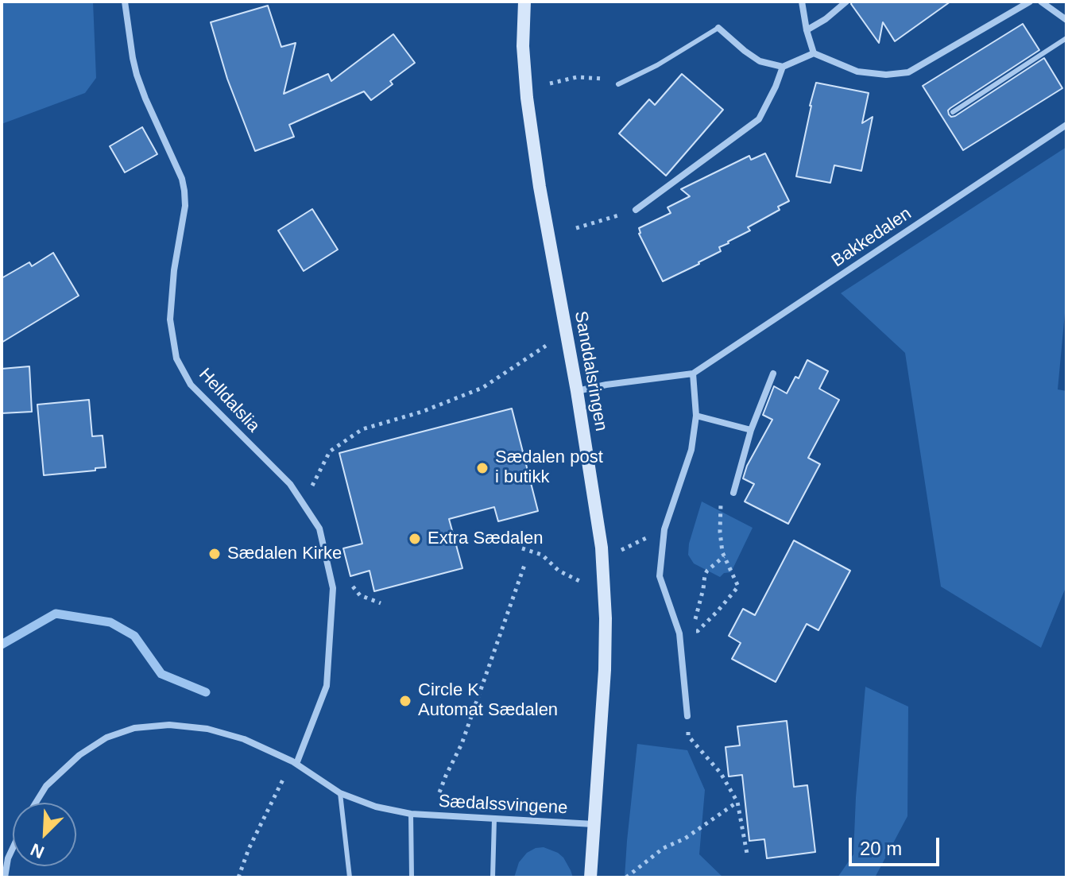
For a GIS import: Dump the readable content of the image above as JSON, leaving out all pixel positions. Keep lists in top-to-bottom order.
{
  "streets": {
    "main road": ["Sanddalsringen"],
    "street": ["Bakkedalen", "Helldalslia", "Sædalssvingene"]
  },
  "crossings": [
    ["Bakkedalen", "Sanddalsringen"],
    ["Sanddalsringen", "Sædalssvingene"],
    ["Helldalslia", "Sædalssvingene"]
  ],
  "places": [
    "Sædalen post i butikk",
    "Extra Sædalen",
    "Sædalen Kirke",
    "Circle K Automat Sædalen"
  ],
  "scale_bar": "20 m",
  "north": "bottom left"
}
